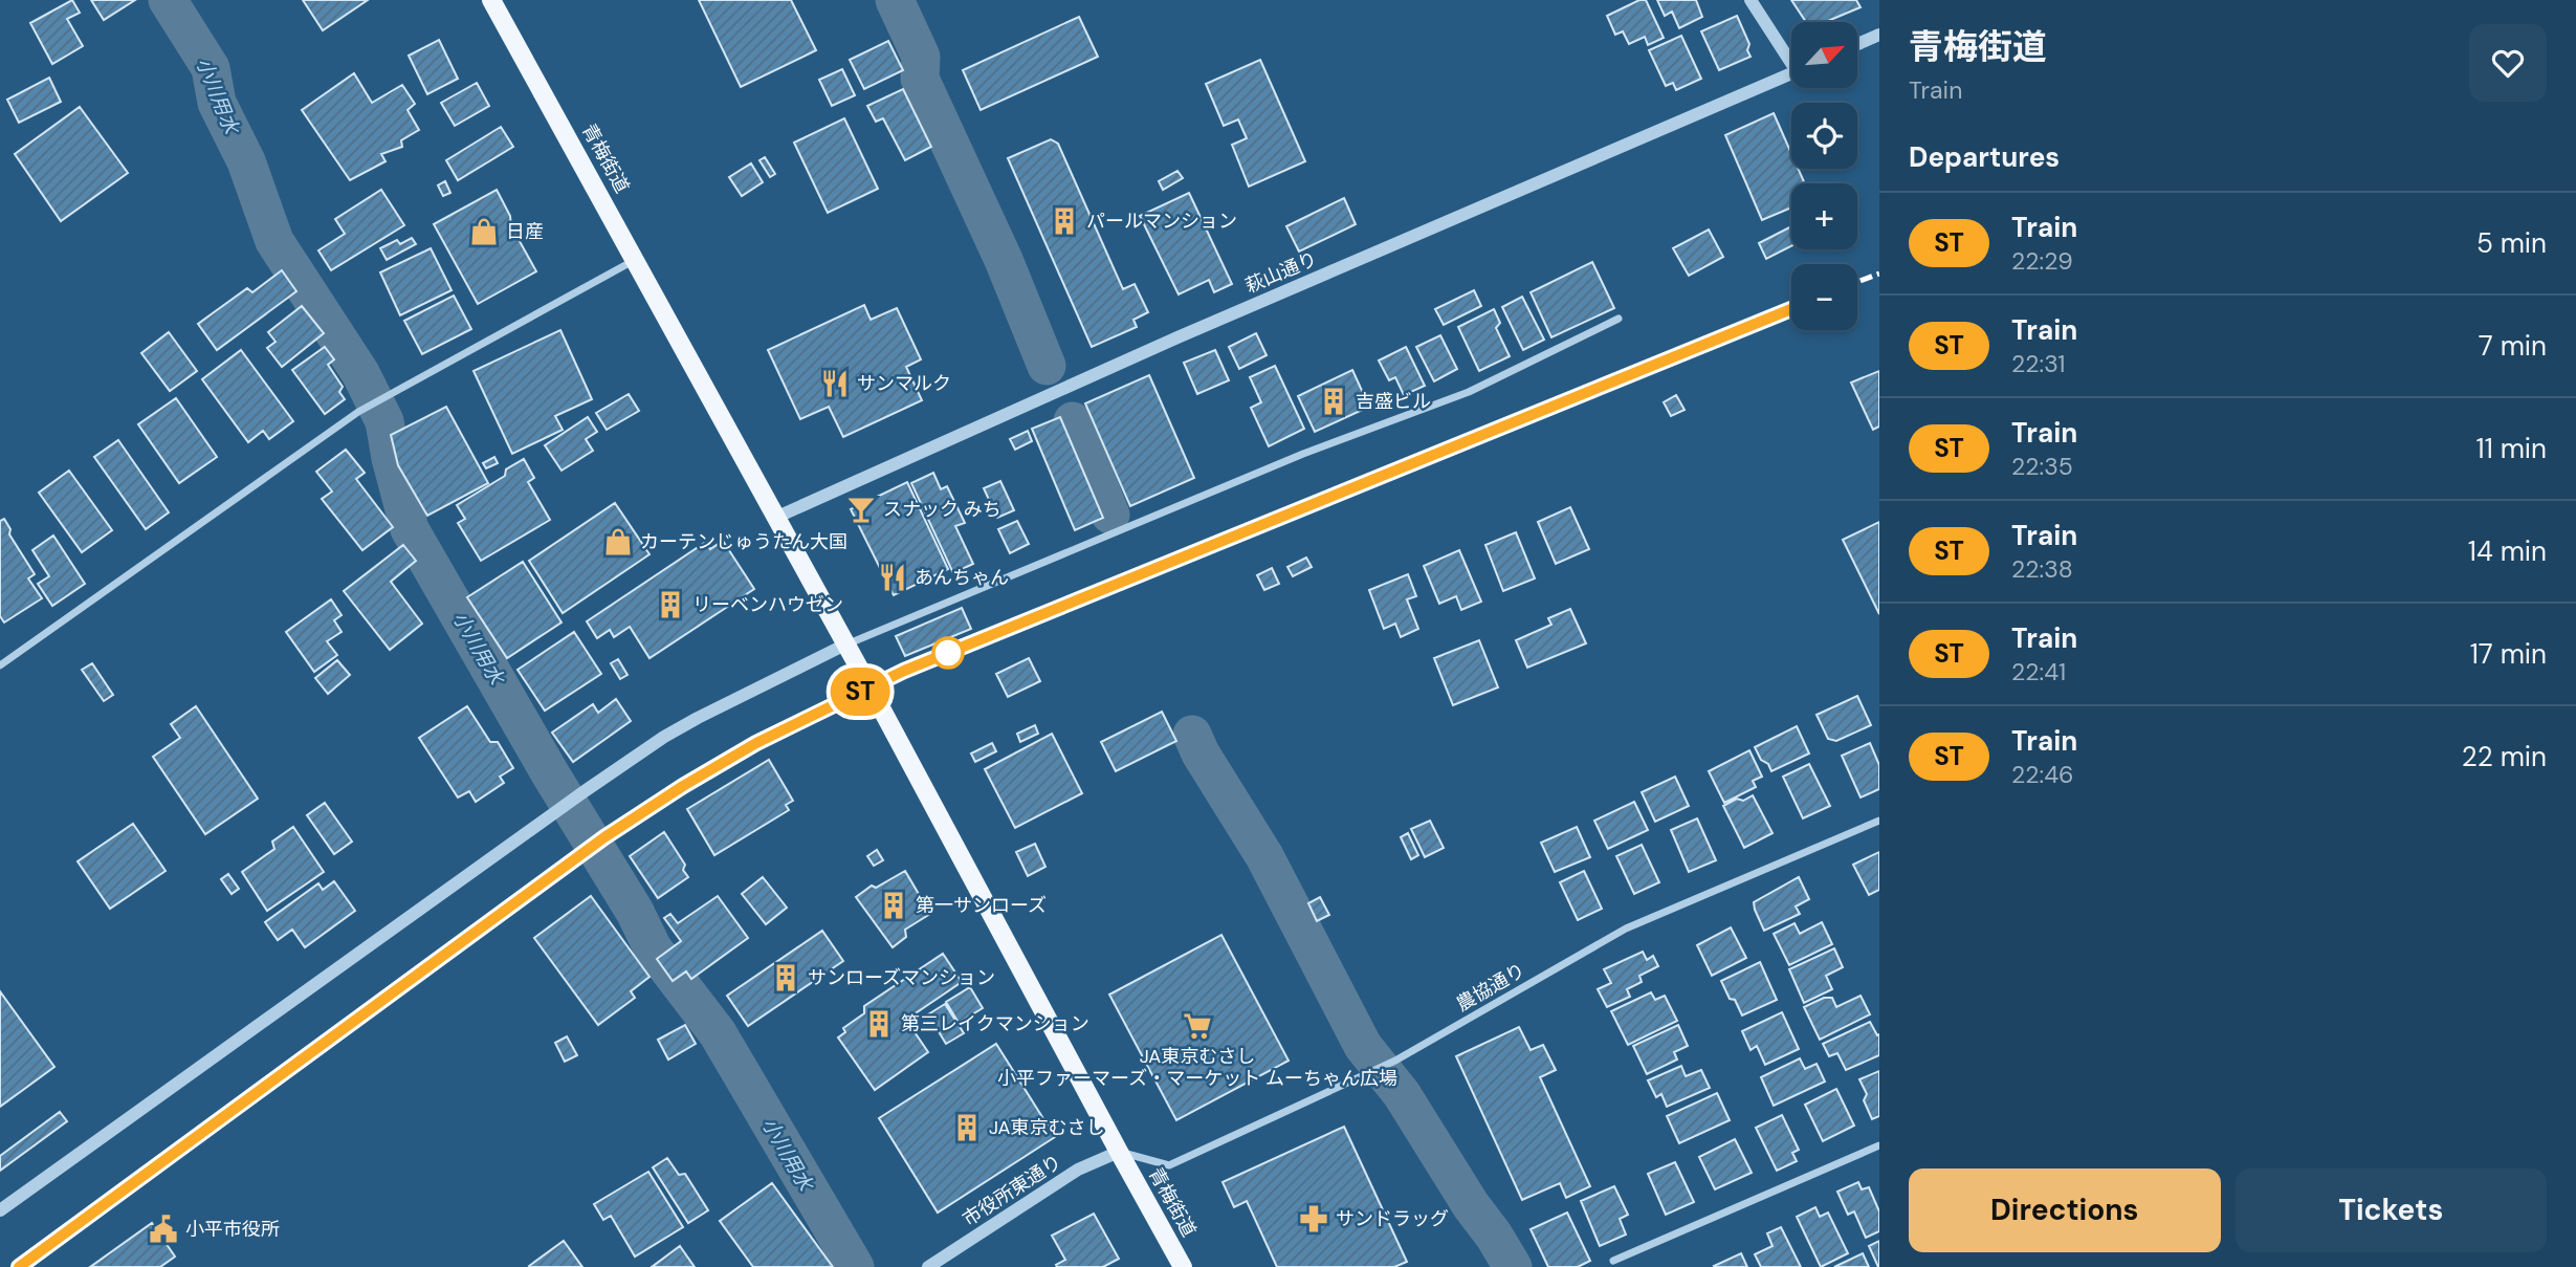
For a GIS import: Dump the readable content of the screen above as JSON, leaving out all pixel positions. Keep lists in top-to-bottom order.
{
  "streets": {
    "main road": ["青梅街道"],
    "street": ["萩山通り", "農協通り", "市役所東通り"]
  },
  "crossings": [
    ["青梅街道", "萩山通り"],
    ["青梅街道", "農協通り"],
    ["青梅街道", "市役所東通り"],
    ["農協通り", "市役所東通り"]
  ],
  "water": ["小川用水"],
  "places": {
    "building": [
      "パールマンション",
      "吉盛ビル",
      "リーベンハウゼン",
      "第一サンローズ",
      "サンローズマンション",
      "第三レイクマンション",
      "JA東京むさし"
    ],
    "shop": ["日産", "カーテンじゅうたん大国"],
    "restaurant": ["サンマルク", "あんちゃん"],
    "bar": ["スナック みち"],
    "supermarket": ["JA東京むさし 小平ファーマーズ・マーケット ムーちゃん広場"],
    "pharmacy": ["サンドラッグ"],
    "public building": ["小平市役所"]
  },
  "north": "top right",
  "page": {
    "on_map": "ST",
    "heading": [
      ["青梅街道", "Train"],
      "Departures"
    ],
    "map_buttons": ["+", "−"],
    "list": [
      {
        "mark": "ST",
        "name": "Train",
        "note": "22:29",
        "value": "5 min"
      },
      {
        "mark": "ST",
        "name": "Train",
        "note": "22:31",
        "value": "7 min"
      },
      {
        "mark": "ST",
        "name": "Train",
        "note": "22:35",
        "value": "11 min"
      },
      {
        "mark": "ST",
        "name": "Train",
        "note": "22:38",
        "value": "14 min"
      },
      {
        "mark": "ST",
        "name": "Train",
        "note": "22:41",
        "value": "17 min"
      },
      {
        "mark": "ST",
        "name": "Train",
        "note": "22:46",
        "value": "22 min"
      }
    ],
    "buttons": ["Directions", "Tickets"]
  }
}
